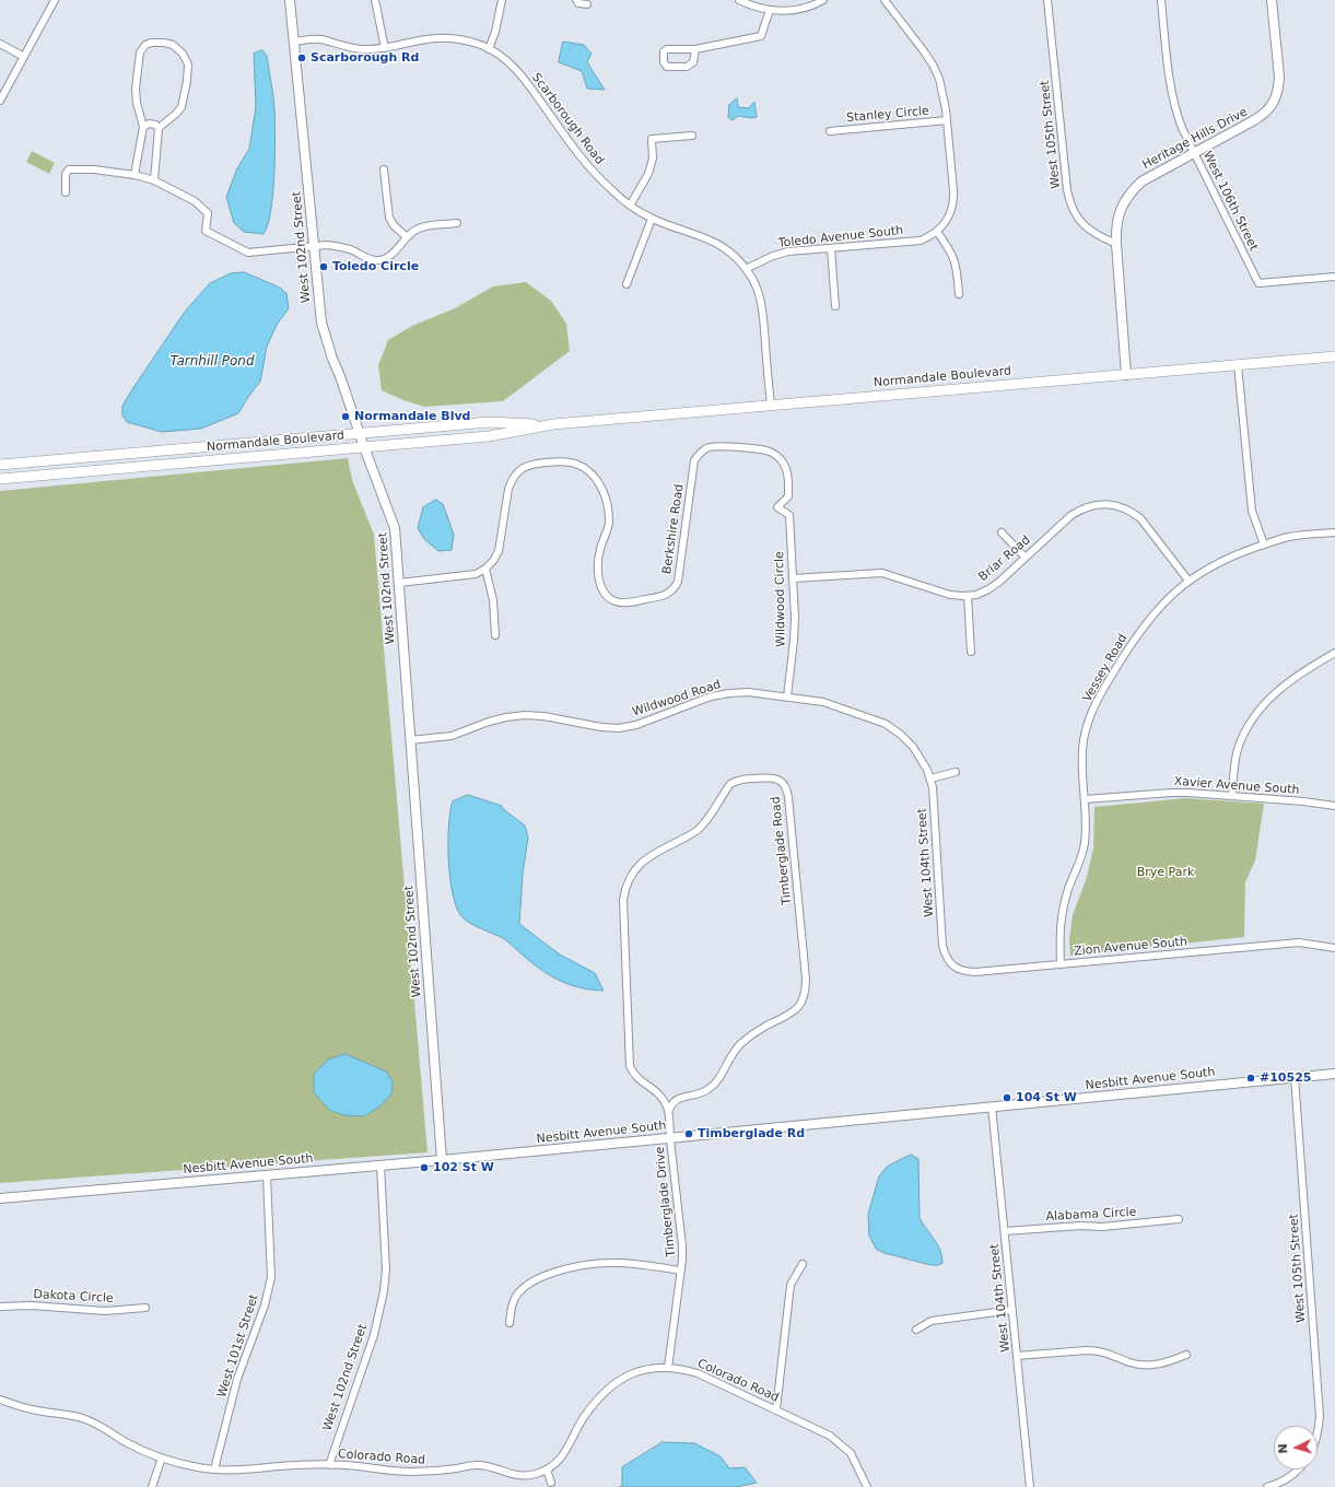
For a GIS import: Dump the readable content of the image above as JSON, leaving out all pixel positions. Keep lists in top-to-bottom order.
{
  "streets": {
    "main road": ["Normandale Boulevard"],
    "street": [
      "Stanley Circle",
      "Scarborough Road",
      "West 105th Street",
      "Heritage Hills Drive",
      "West 106th Street",
      "Toledo Avenue South",
      "West 102nd Street",
      "Berkshire Road",
      "Briar Road",
      "Wildwood Circle",
      "Vessey Road",
      "Wildwood Road",
      "Xavier Avenue South",
      "Timberglade Road",
      "West 104th Street",
      "Zion Avenue South",
      "Nesbitt Avenue South",
      "Timberglade Drive",
      "Alabama Circle",
      "Dakota Circle",
      "West 101st Street",
      "Colorado Road"
    ]
  },
  "crossings": [
    ["Scarborough Road", "Toledo Avenue South"],
    ["Scarborough Road", "West 102nd Street"],
    ["Scarborough Road", "Normandale Boulevard"],
    ["West 105th Street", "Heritage Hills Drive"],
    ["West 105th Street", "Nesbitt Avenue South"],
    ["Heritage Hills Drive", "West 106th Street"],
    ["Heritage Hills Drive", "Normandale Boulevard"],
    ["West 102nd Street", "Normandale Boulevard"],
    ["West 102nd Street", "Wildwood Road"],
    ["West 102nd Street", "Nesbitt Avenue South"],
    ["West 102nd Street", "Colorado Road"],
    ["Berkshire Road", "Wildwood Circle"],
    ["Briar Road", "Wildwood Circle"],
    ["Briar Road", "Vessey Road"],
    ["Wildwood Circle", "Wildwood Road"],
    ["Vessey Road", "Xavier Avenue South"],
    ["Vessey Road", "Zion Avenue South"],
    ["Wildwood Road", "West 104th Street"],
    ["West 104th Street", "Zion Avenue South"],
    ["West 104th Street", "Nesbitt Avenue South"],
    ["West 104th Street", "Alabama Circle"],
    ["Nesbitt Avenue South", "Timberglade Drive"],
    ["Nesbitt Avenue South", "West 101st Street"],
    ["Timberglade Drive", "Colorado Road"],
    ["West 101st Street", "Colorado Road"]
  ],
  "water": ["Tarnhill Pond"],
  "parks": ["Brye Park"],
  "places": [
    "Scarborough Rd",
    "Toledo Circle",
    "Normandale Blvd",
    "#10525",
    "104 St W",
    "Timberglade Rd",
    "102 St W"
  ],
  "north": "left"
}
